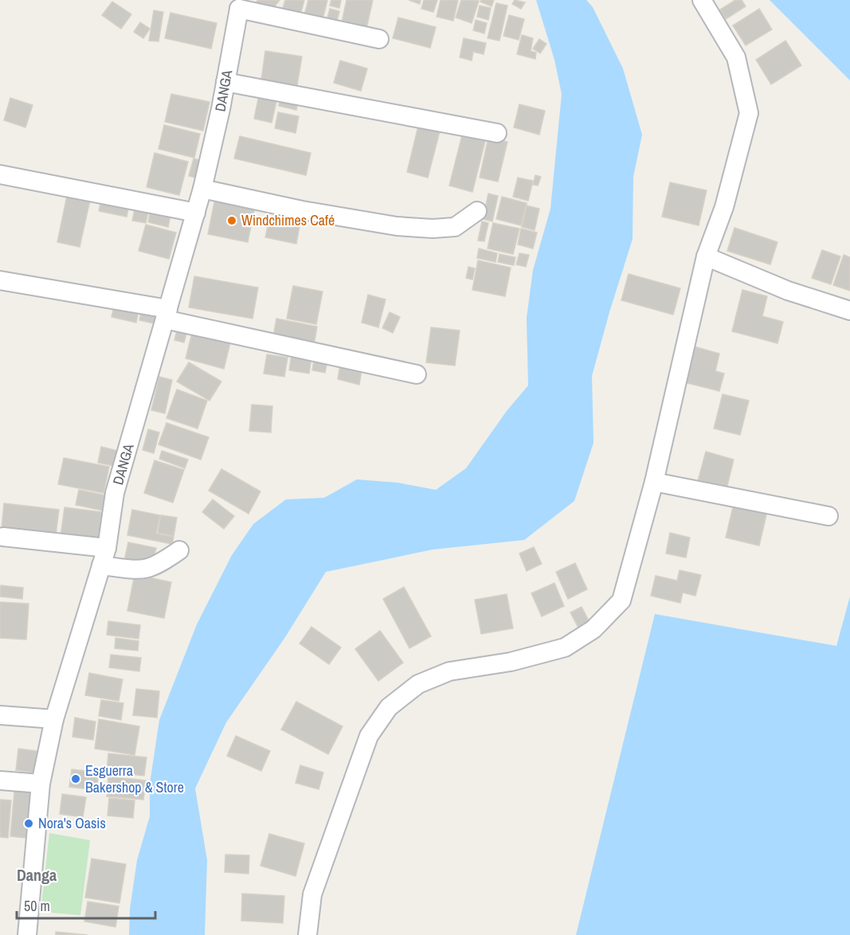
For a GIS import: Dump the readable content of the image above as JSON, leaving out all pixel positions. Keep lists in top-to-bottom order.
{
  "streets": {
    "street": ["DANGA"]
  },
  "districts": ["Danga"],
  "places": ["Windchimes Café", "Esguerra Bakershop & Store", "Nora's Oasis"],
  "scale_bar": "50 m"
}
